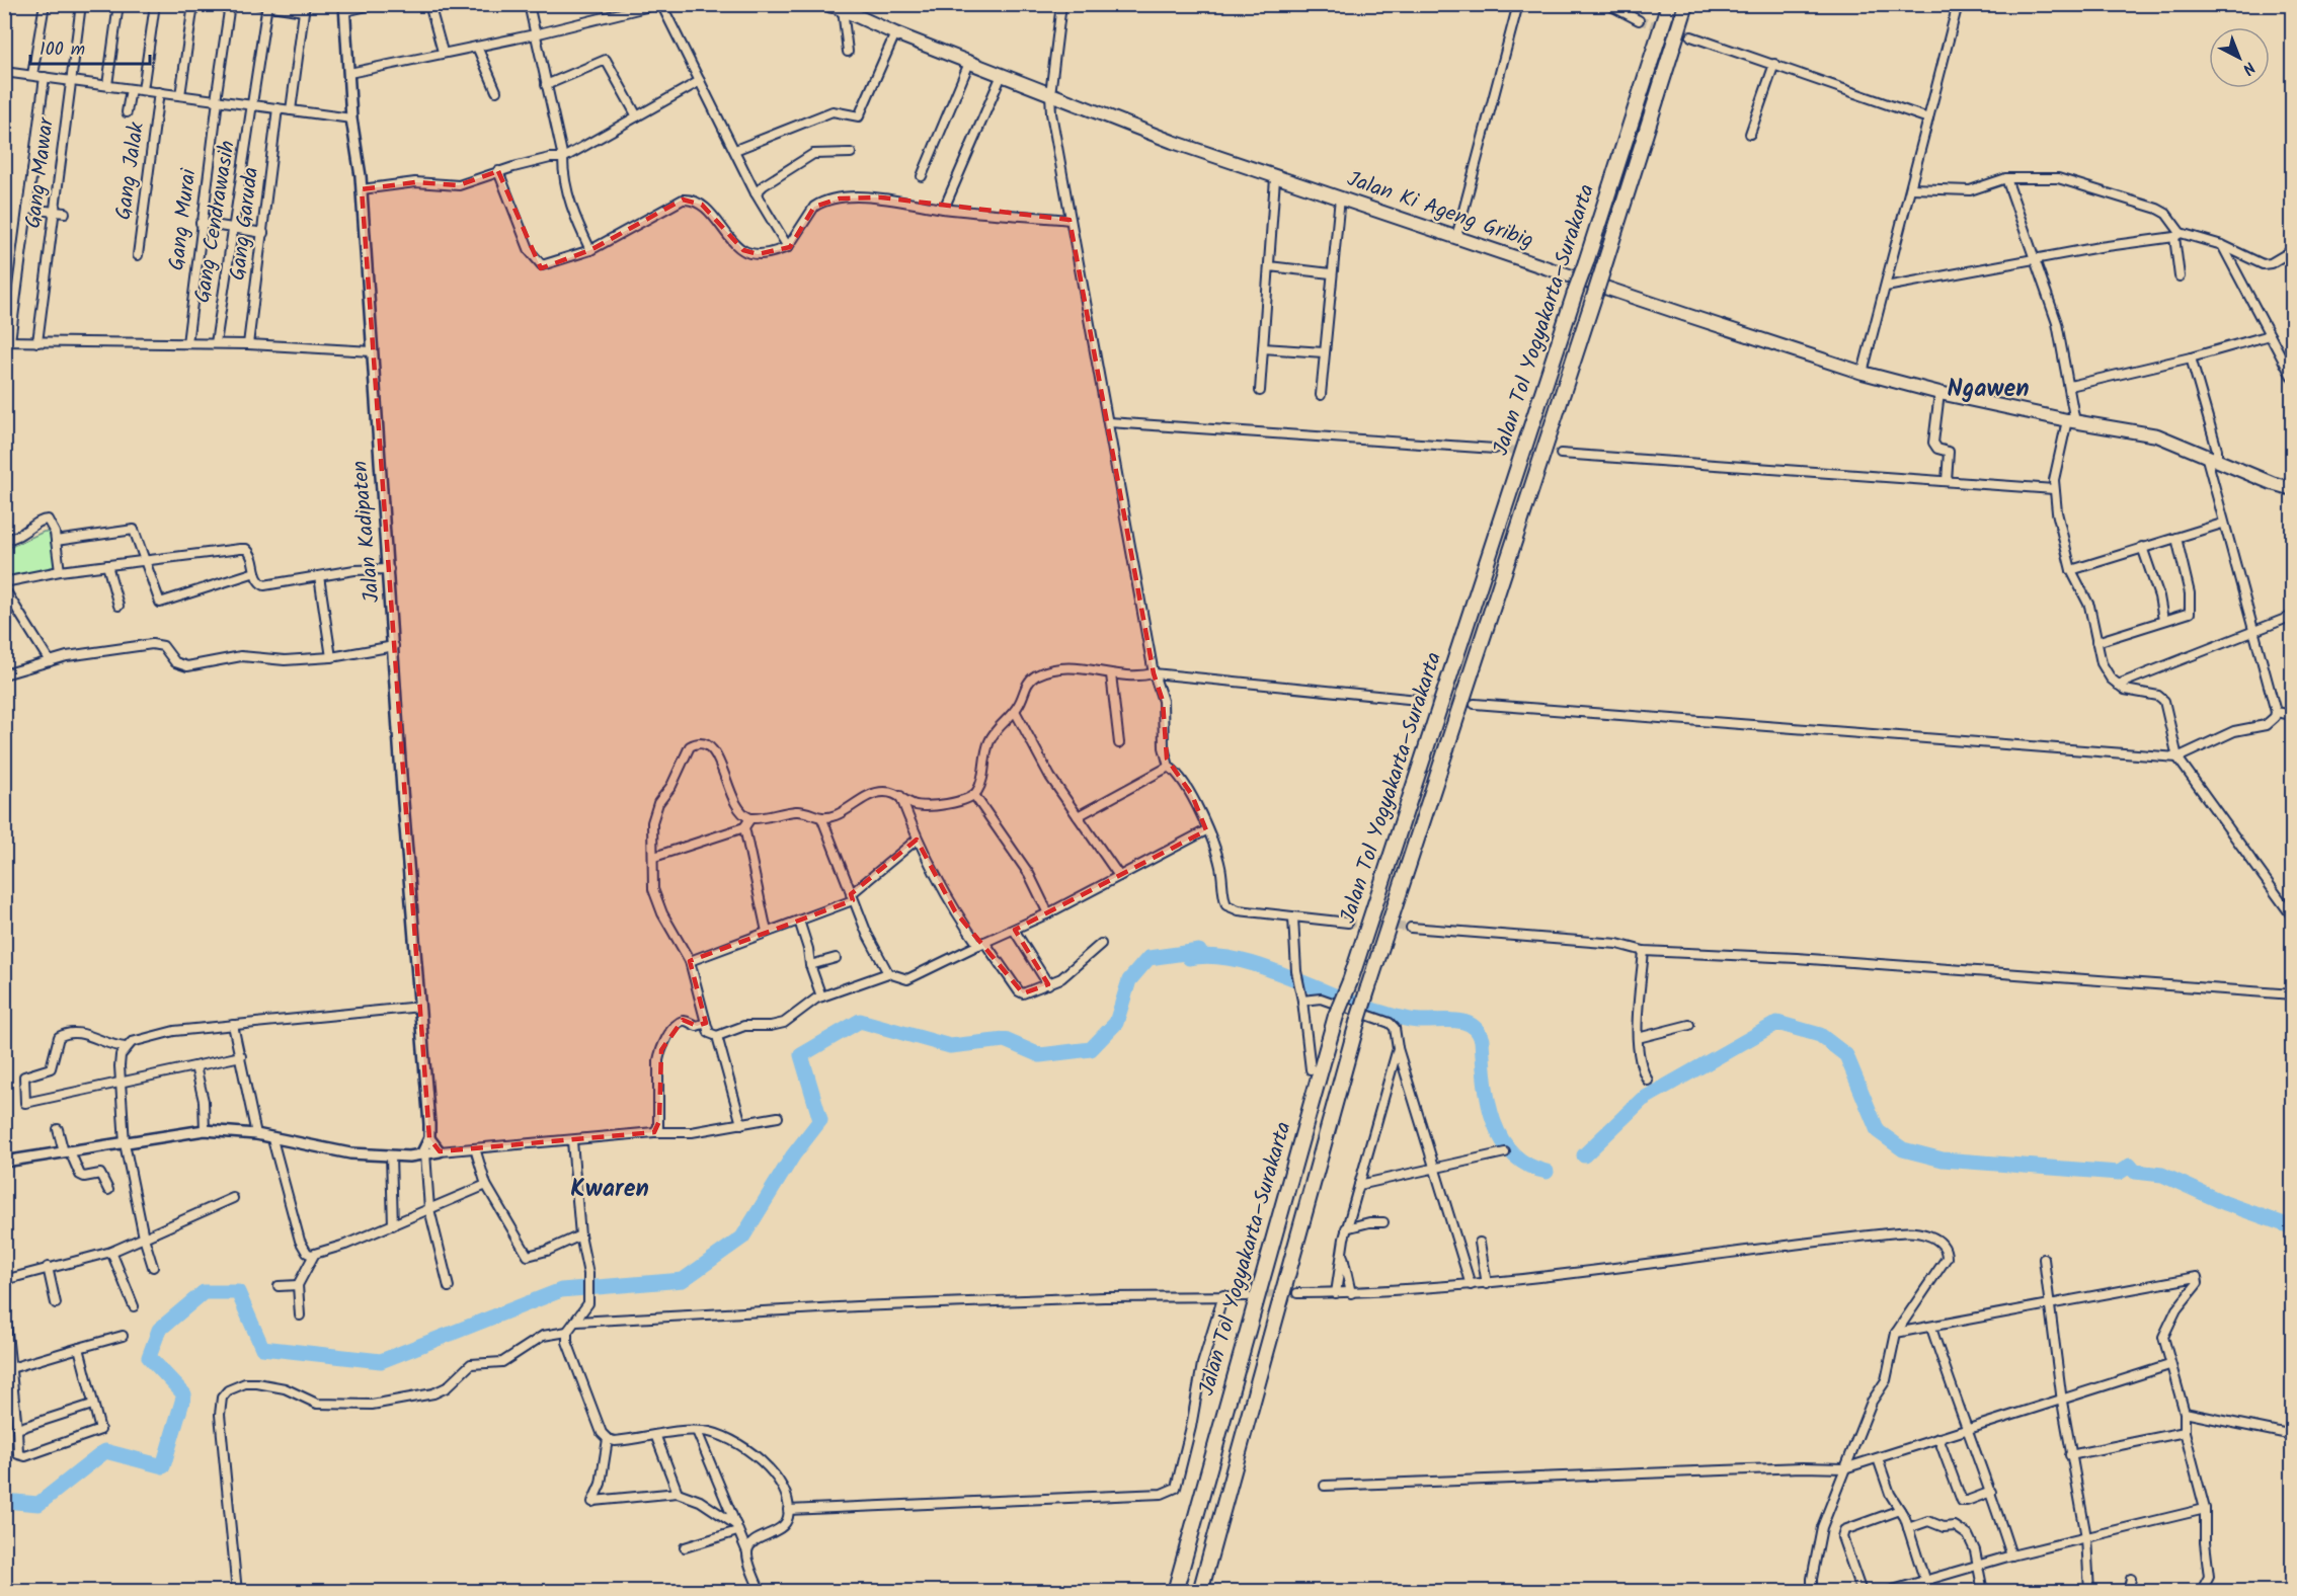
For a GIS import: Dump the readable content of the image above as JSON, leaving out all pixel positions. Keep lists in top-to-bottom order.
{
  "streets": {
    "highway": ["Jalan Tol Yogyakarta–Surakarta"],
    "main road": ["Jalan Ki Ageng Gribig"],
    "street": [
      "Gang Jalak",
      "Gang Mawar",
      "Gang Murai",
      "Gang Cendrawasih",
      "Gang Garuda",
      "Jalan Kadipaten"
    ]
  },
  "districts": ["Ngawen", "Kwaren"],
  "scale_bar": "100 m",
  "north": "bottom right"
}
